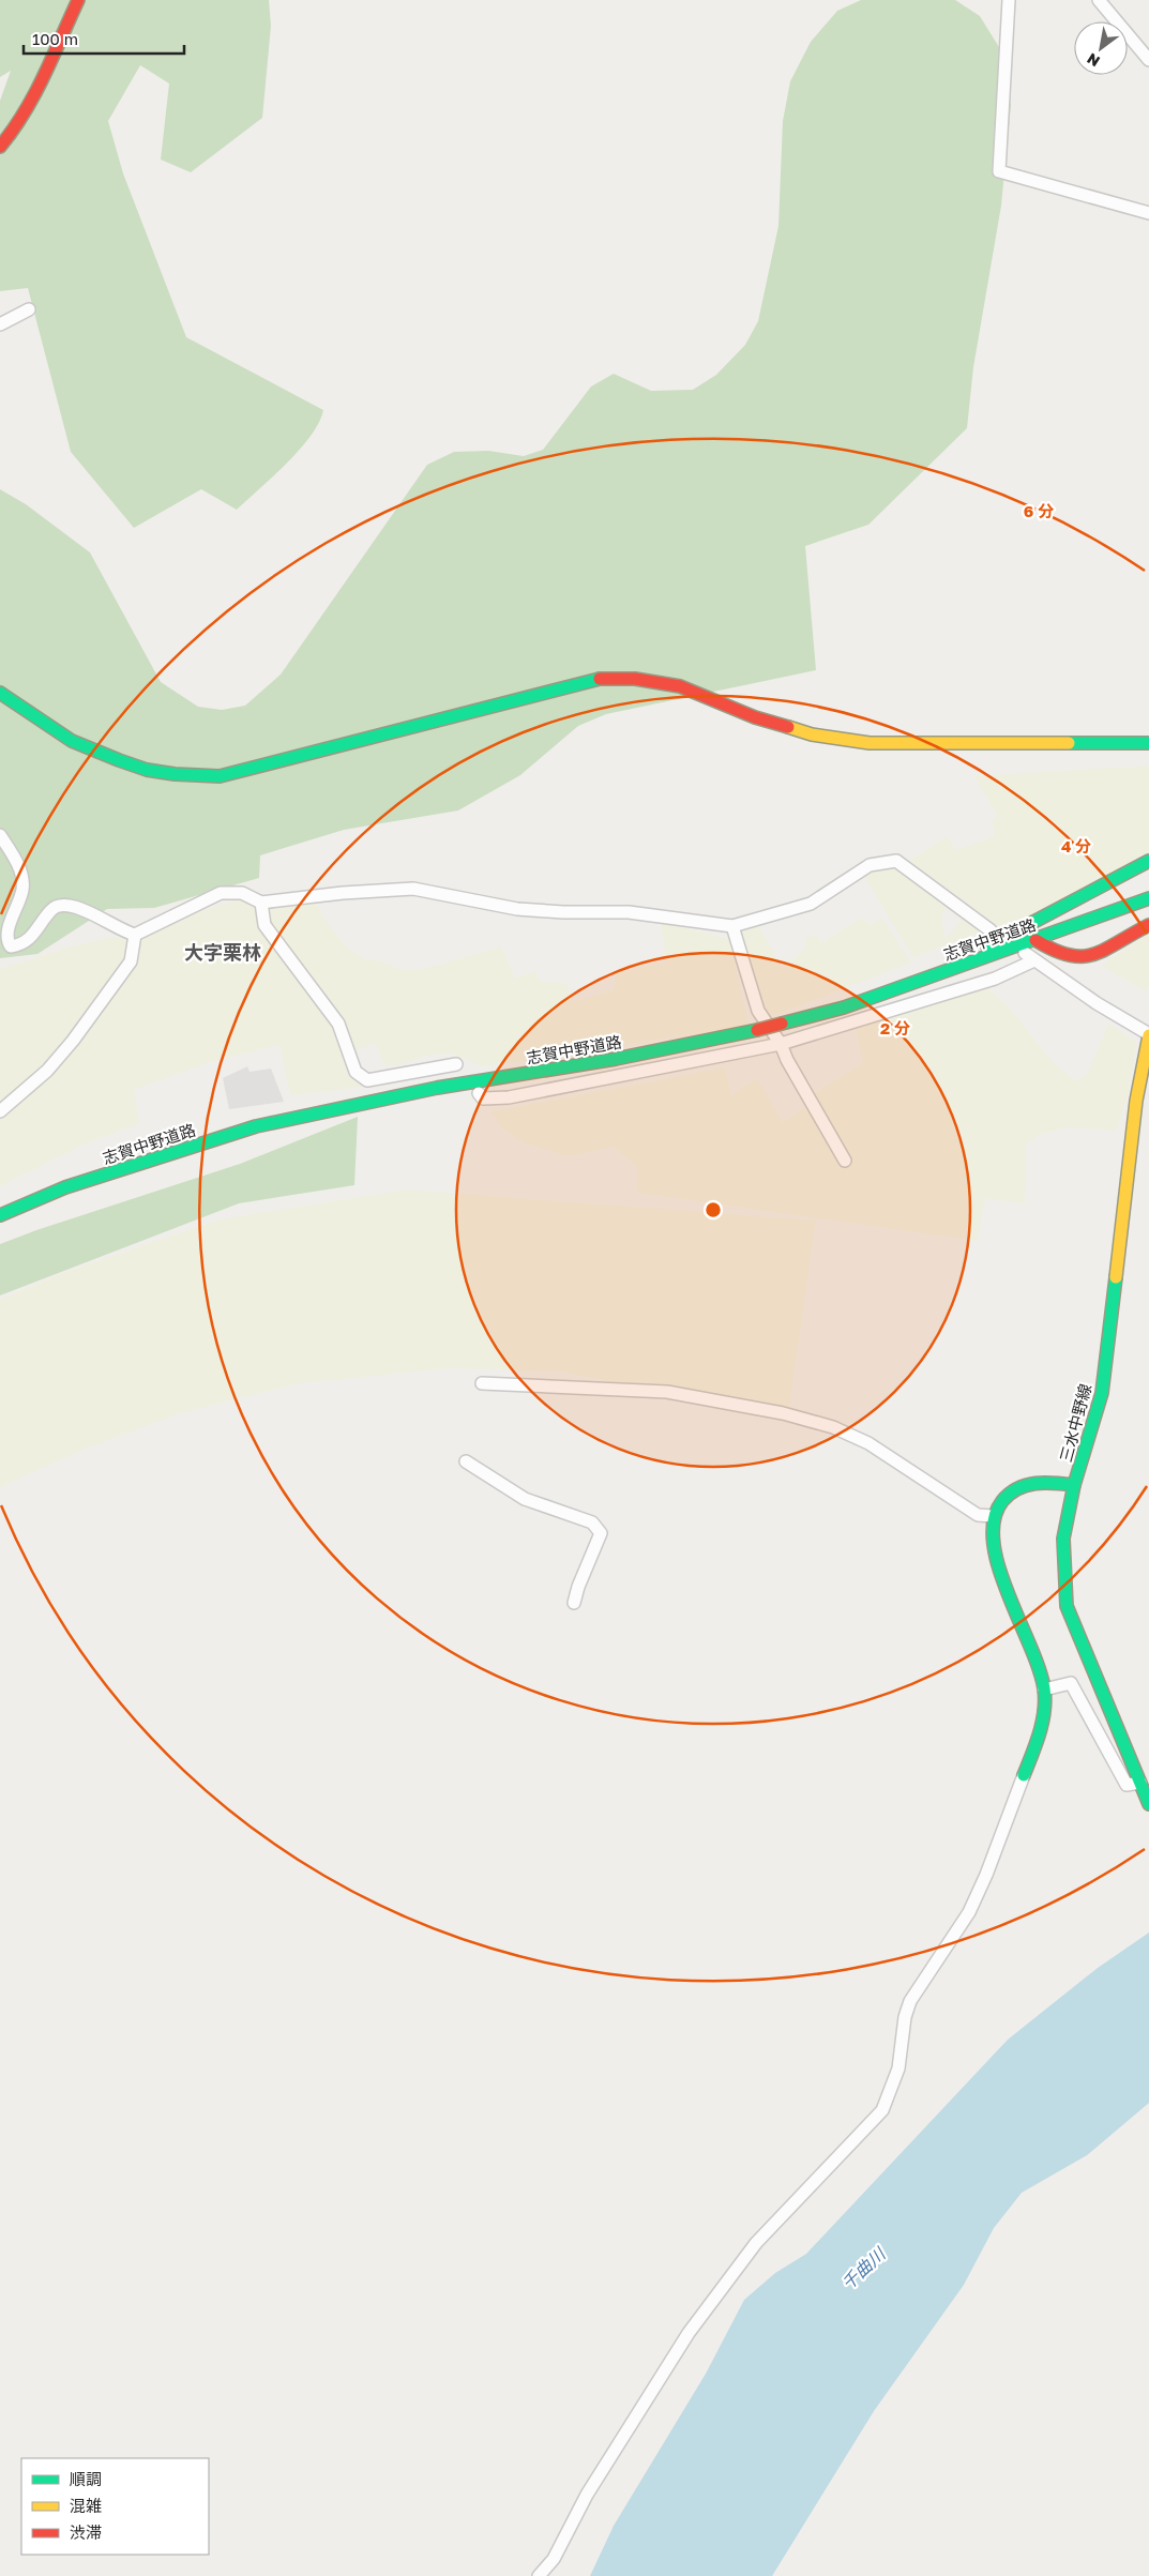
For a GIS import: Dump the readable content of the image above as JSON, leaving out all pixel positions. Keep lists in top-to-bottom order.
{
  "streets": {
    "main road": ["志賀中野道路", "三水中野線"]
  },
  "districts": ["大字栗林"],
  "water": ["千曲川"],
  "legend": ["順調", "混雑", "渋滞"],
  "scale_bar": "100 m",
  "north": "bottom left",
  "rings": ["6 分", "4 分", "2 分"]
}
